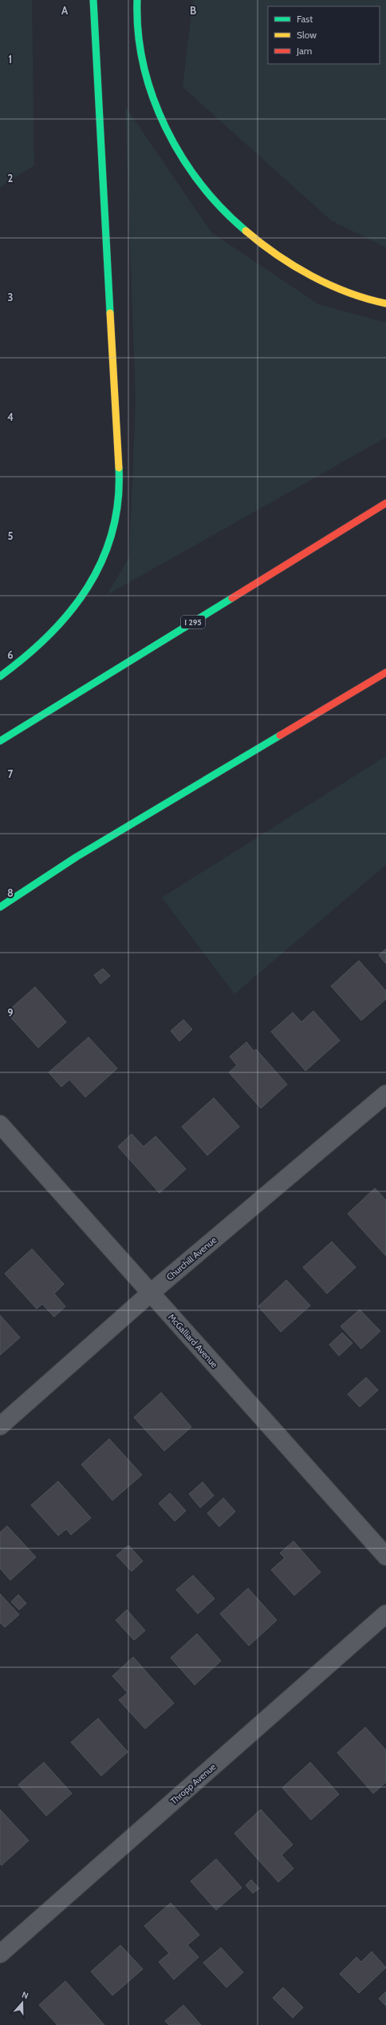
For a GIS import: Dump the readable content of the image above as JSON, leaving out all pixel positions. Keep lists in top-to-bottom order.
{
  "streets": {
    "highway": ["I 295"],
    "street": ["Churchill Avenue", "McGalliard Avenue", "Thropp Avenue"]
  },
  "crossings": [
    ["Churchill Avenue", "McGalliard Avenue"]
  ],
  "legend": ["Fast", "Slow", "Jam"],
  "north": "top",
  "grid": {
    "columns": ["A", "B"],
    "rows": [
      "1",
      "2",
      "3",
      "4",
      "5",
      "6",
      "7",
      "8",
      "9"
    ]
  }
}
